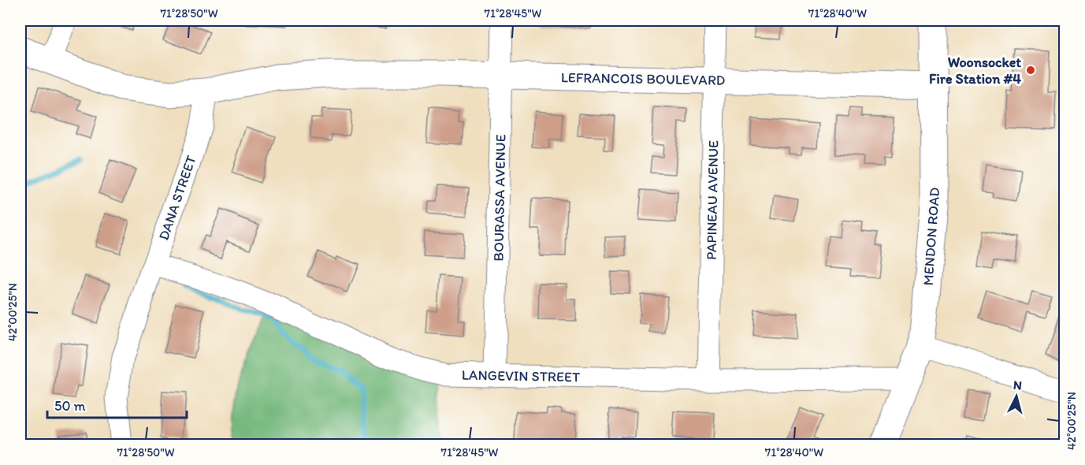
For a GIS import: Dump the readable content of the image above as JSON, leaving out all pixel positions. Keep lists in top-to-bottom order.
{
  "streets": {
    "street": [
      "LEFRANCOIS BOULEVARD",
      "DANA STREET",
      "BOURASSA AVENUE",
      "PAPINEAU AVENUE",
      "MENDON ROAD",
      "LANGEVIN STREET"
    ]
  },
  "crossings": [
    ["LEFRANCOIS BOULEVARD", "DANA STREET"],
    ["LEFRANCOIS BOULEVARD", "BOURASSA AVENUE"],
    ["LEFRANCOIS BOULEVARD", "PAPINEAU AVENUE"],
    ["LEFRANCOIS BOULEVARD", "MENDON ROAD"],
    ["DANA STREET", "LANGEVIN STREET"],
    ["BOURASSA AVENUE", "LANGEVIN STREET"],
    ["PAPINEAU AVENUE", "LANGEVIN STREET"],
    ["MENDON ROAD", "LANGEVIN STREET"]
  ],
  "places": ["Woonsocket Fire Station #4"],
  "scale_bar": "50 m",
  "north": "top",
  "coordinates": [
    "71°28'50\"W",
    "71°28'45\"W",
    "71°28'40\"W",
    "42°00'25\"N"
  ]
}
